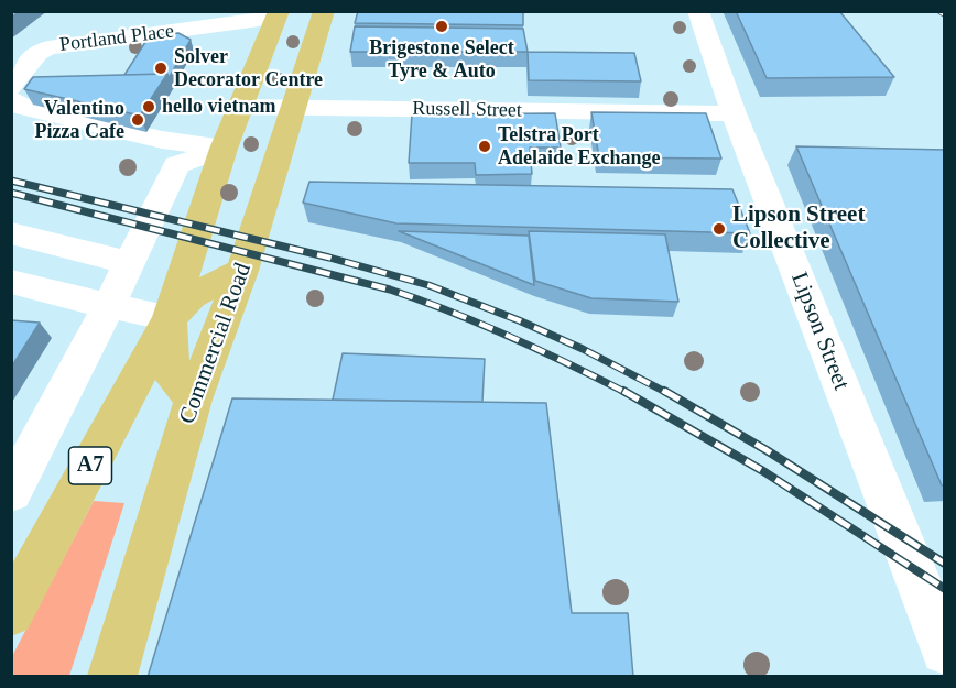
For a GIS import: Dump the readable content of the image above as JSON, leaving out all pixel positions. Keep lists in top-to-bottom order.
{
  "streets": {
    "main road": ["Commercial Road", "A7"],
    "street": ["Portland Place", "Russell Street", "Lipson Street"]
  },
  "crossings": [
    ["Portland Place", "A7"],
    ["Russell Street", "Lipson Street"],
    ["Russell Street", "Commercial Road"],
    ["Russell Street", "A7"]
  ],
  "places": [
    "Brigestone Select Tyre & Auto",
    "Solver Decorator Centre",
    "hello vietnam",
    "Valentino Pizza Cafe",
    "Telstra Port Adelaide Exchange",
    "Lipson Street Collective"
  ]
}
